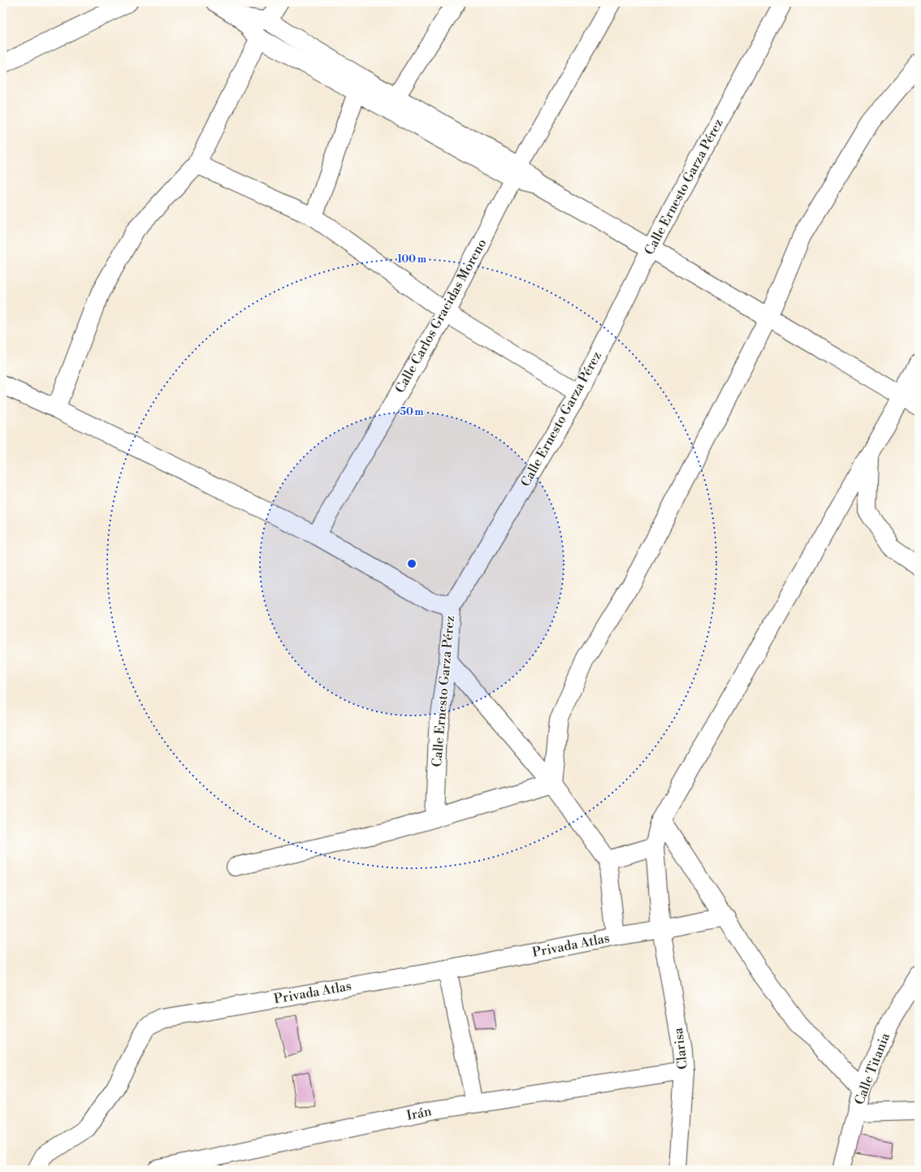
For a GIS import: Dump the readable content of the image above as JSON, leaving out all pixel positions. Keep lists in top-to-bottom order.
{
  "streets": {
    "street": [
      "Calle Ernesto Garza Pérez",
      "Calle Carlos Gracidas Moreno",
      "Privada Atlas",
      "Clarisa",
      "Calle Titania",
      "Irán"
    ]
  },
  "crossings": [
    ["Privada Atlas", "Clarisa"],
    ["Clarisa", "Irán"]
  ],
  "rings": ["100 m", "50 m"]
}
